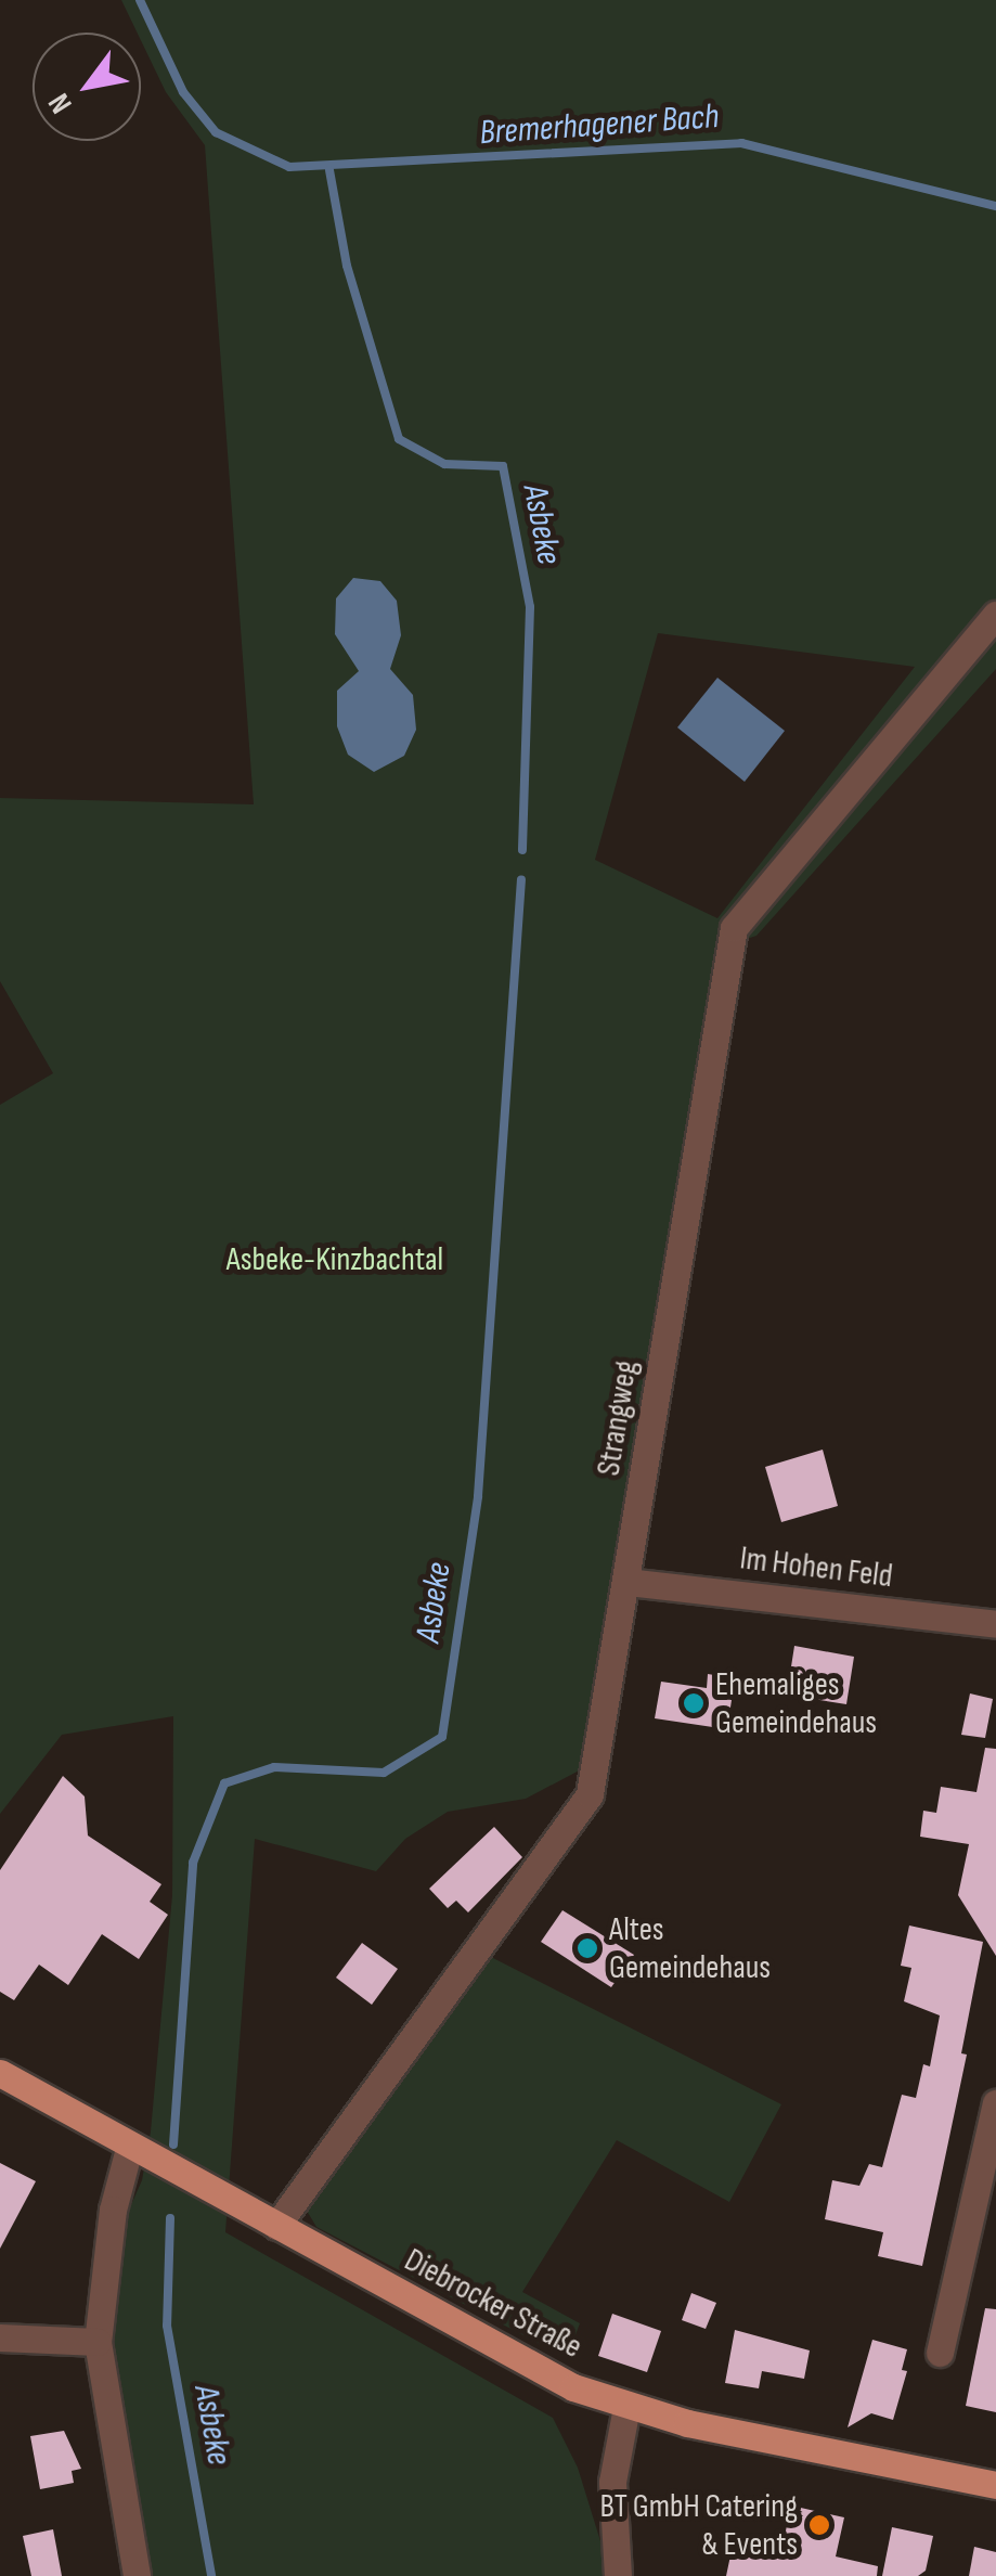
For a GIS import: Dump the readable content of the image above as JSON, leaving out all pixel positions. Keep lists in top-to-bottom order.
{
  "streets": {
    "main road": ["Diebrocker Straße"],
    "street": ["Strangweg", "Im Hohen Feld"]
  },
  "crossings": [
    ["Strangweg", "Im Hohen Feld"],
    ["Strangweg", "Diebrocker Straße"]
  ],
  "water": ["Bremerhagener Bach", "Asbeke"],
  "parks": ["Asbeke-Kinzbachtal"],
  "places": ["Ehemaliges Gemeindehaus", "Altes Gemeindehaus", "BT GmbH Catering & Events"],
  "north": "bottom left"
}
